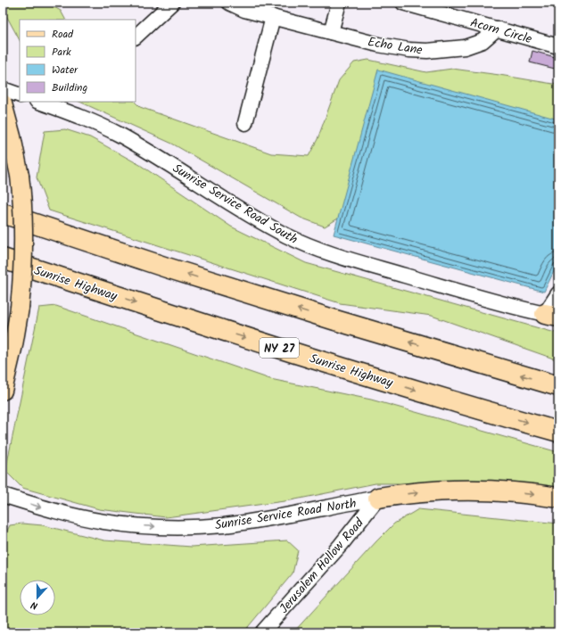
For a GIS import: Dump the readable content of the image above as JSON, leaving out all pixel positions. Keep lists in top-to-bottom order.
{
  "streets": {
    "highway": ["Sunrise Highway", "NY 27"],
    "street": [
      "Acorn Circle",
      "Echo Lane",
      "Sunrise Service Road South",
      "Sunrise Service Road North",
      "Jerusalem Hollow Road"
    ]
  },
  "crossings": [
    ["Acorn Circle", "Echo Lane"],
    ["Sunrise Service Road North", "Jerusalem Hollow Road"]
  ],
  "one_way": ["Sunrise Service Road North"],
  "legend": [
    "Road",
    "Park",
    "Water",
    "Building"
  ],
  "north": "bottom"
}
